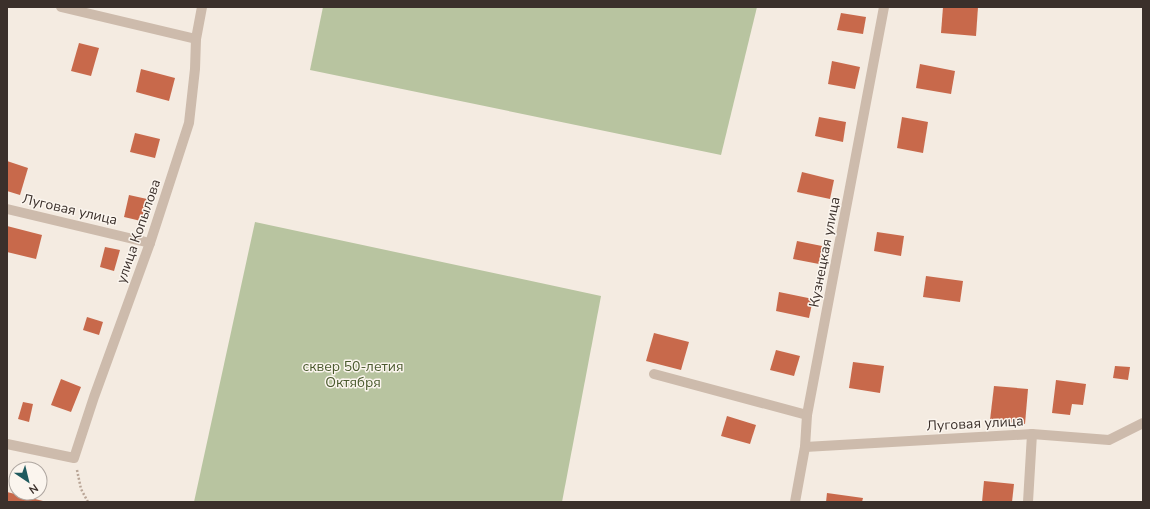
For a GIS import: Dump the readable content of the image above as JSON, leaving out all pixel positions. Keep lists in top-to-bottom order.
{
  "streets": {
    "street": ["Луговая улица", "улица Копылова", "Кузнецкая улица"]
  },
  "crossings": [
    ["Луговая улица", "улица Копылова"],
    ["Луговая улица", "Кузнецкая улица"]
  ],
  "parks": ["сквер 50-летия Октября"],
  "north": "bottom right"
}
